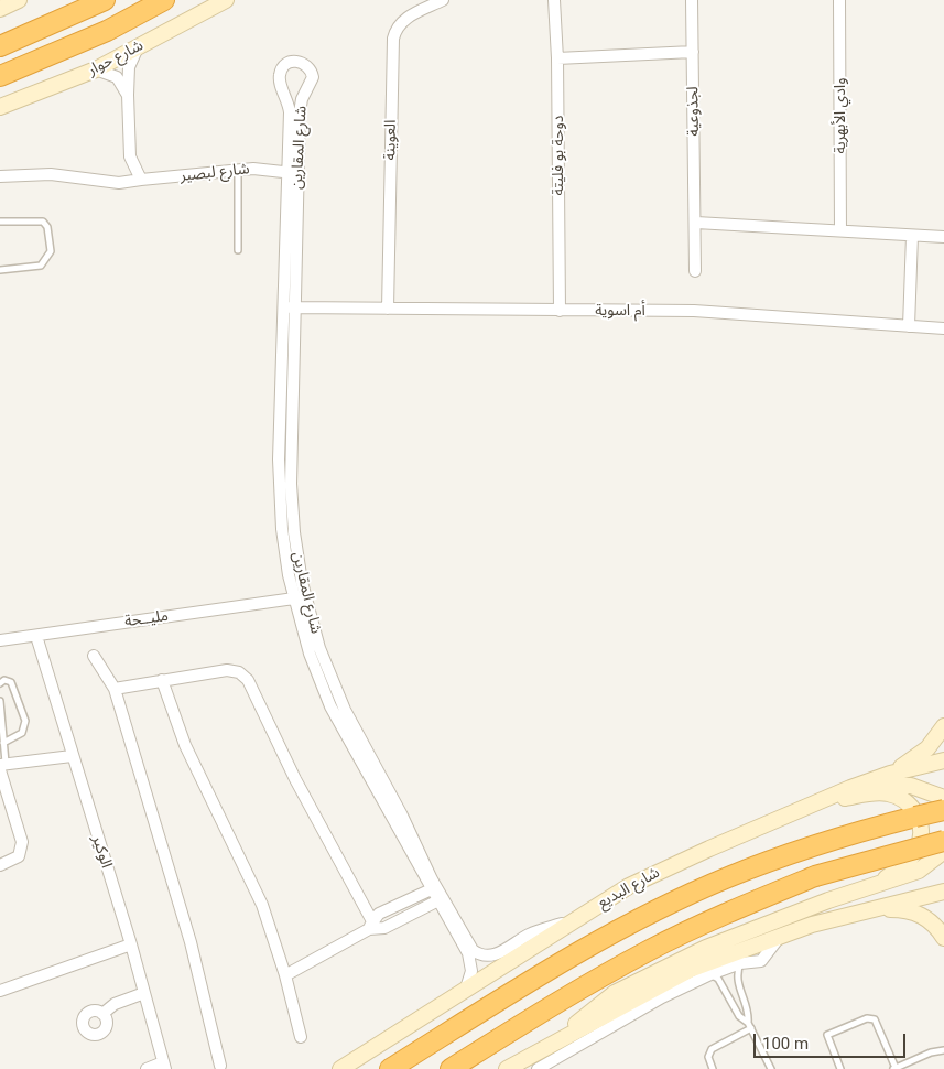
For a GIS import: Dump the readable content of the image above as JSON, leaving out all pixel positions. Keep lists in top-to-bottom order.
{
  "streets": {
    "highway": ["شارع حوار", "شارع البديع"],
    "street": [
      "لجذوعية",
      "وادي الأبهرية",
      "العوينة",
      "شارع المقارين",
      "دوحة بو فليتة",
      "شارع لبصير",
      "أم اسوية",
      "مليــحة",
      "الوكير"
    ]
  },
  "crossings": [
    ["العوينة", "أم اسوية"],
    ["شارع المقارين", "شارع لبصير"],
    ["شارع المقارين", "أم اسوية"],
    ["شارع المقارين", "مليــحة"],
    ["شارع المقارين", "شارع البديع"],
    ["دوحة بو فليتة", "أم اسوية"],
    ["مليــحة", "الوكير"]
  ],
  "scale_bar": "100 m"
}
